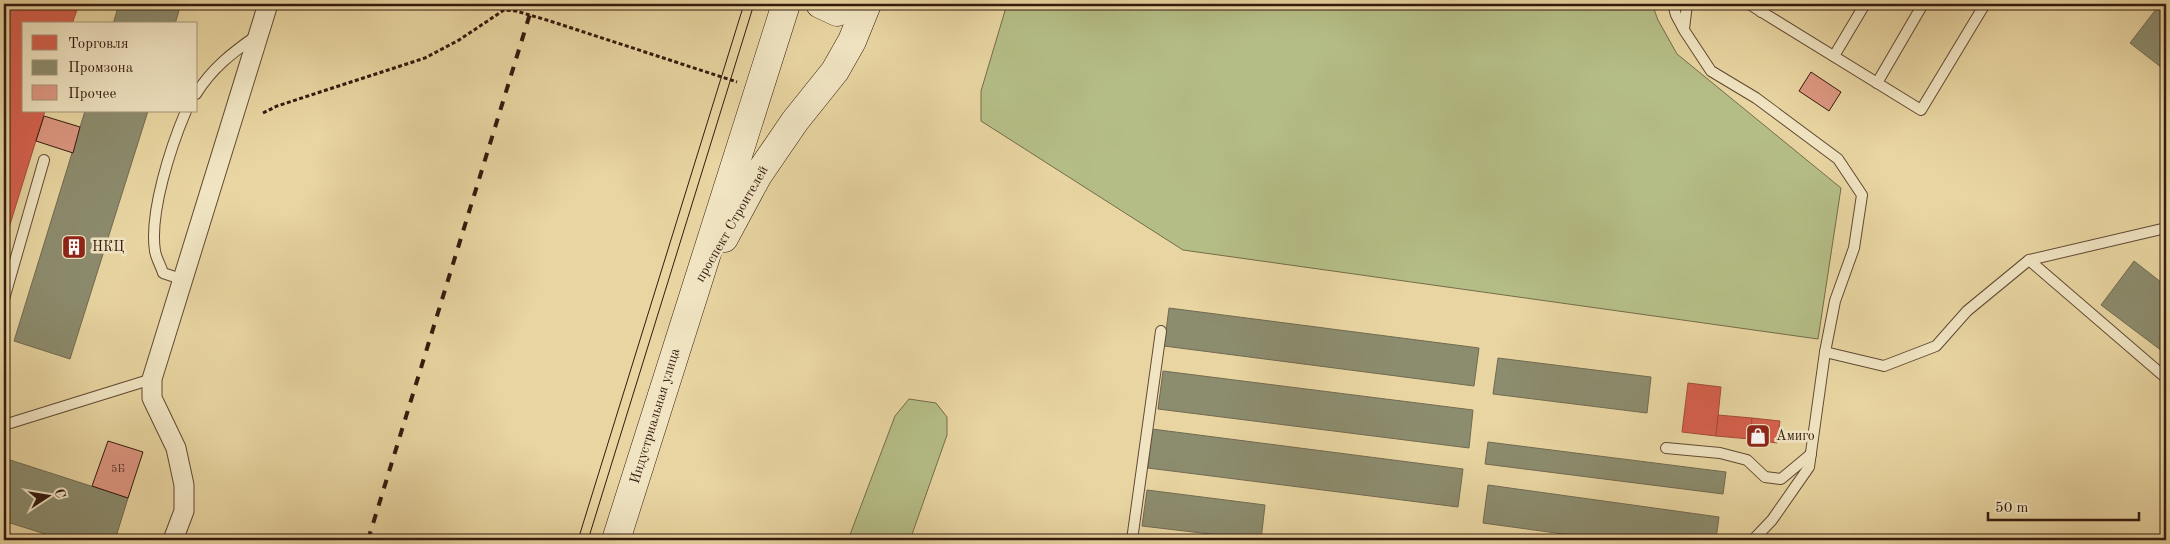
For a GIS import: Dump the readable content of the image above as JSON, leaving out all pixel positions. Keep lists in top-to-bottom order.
{
  "streets": {
    "main road": ["проспект Строителей", "Индустриальная улица"]
  },
  "crossings": [
    ["проспект Строителей", "Индустриальная улица"]
  ],
  "places": {
    "building": ["НКЦ"],
    "shop": ["Амиго"]
  },
  "house_numbers": ["5Б"],
  "legend": ["Торговля", "Промзона", "Прочее"],
  "scale_bar": "50 m",
  "north": "right"
}
